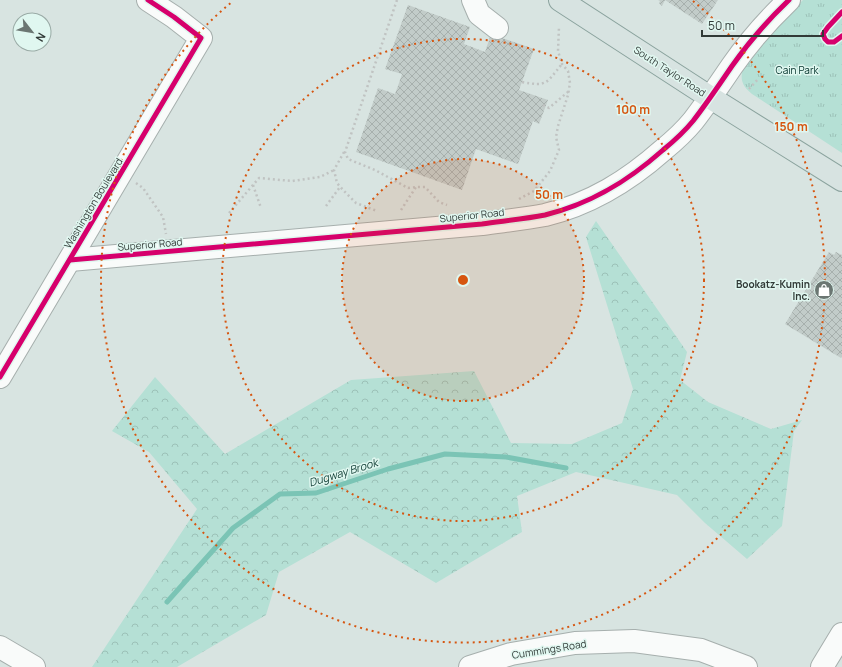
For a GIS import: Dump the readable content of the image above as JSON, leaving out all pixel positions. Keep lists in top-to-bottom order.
{
  "streets": {
    "main road": ["South Taylor Road"],
    "street": ["Washington Boulevard", "Superior Road", "Cummings Road"]
  },
  "crossings": [
    ["South Taylor Road", "Superior Road"],
    ["Washington Boulevard", "Superior Road"]
  ],
  "water": ["Dugway Brook"],
  "parks": ["Cain Park"],
  "places": {
    "shop": ["Bookatz-Kumin Inc."]
  },
  "scale_bar": "50 m",
  "north": "bottom right",
  "rings": ["100 m", "150 m", "50 m"]
}
